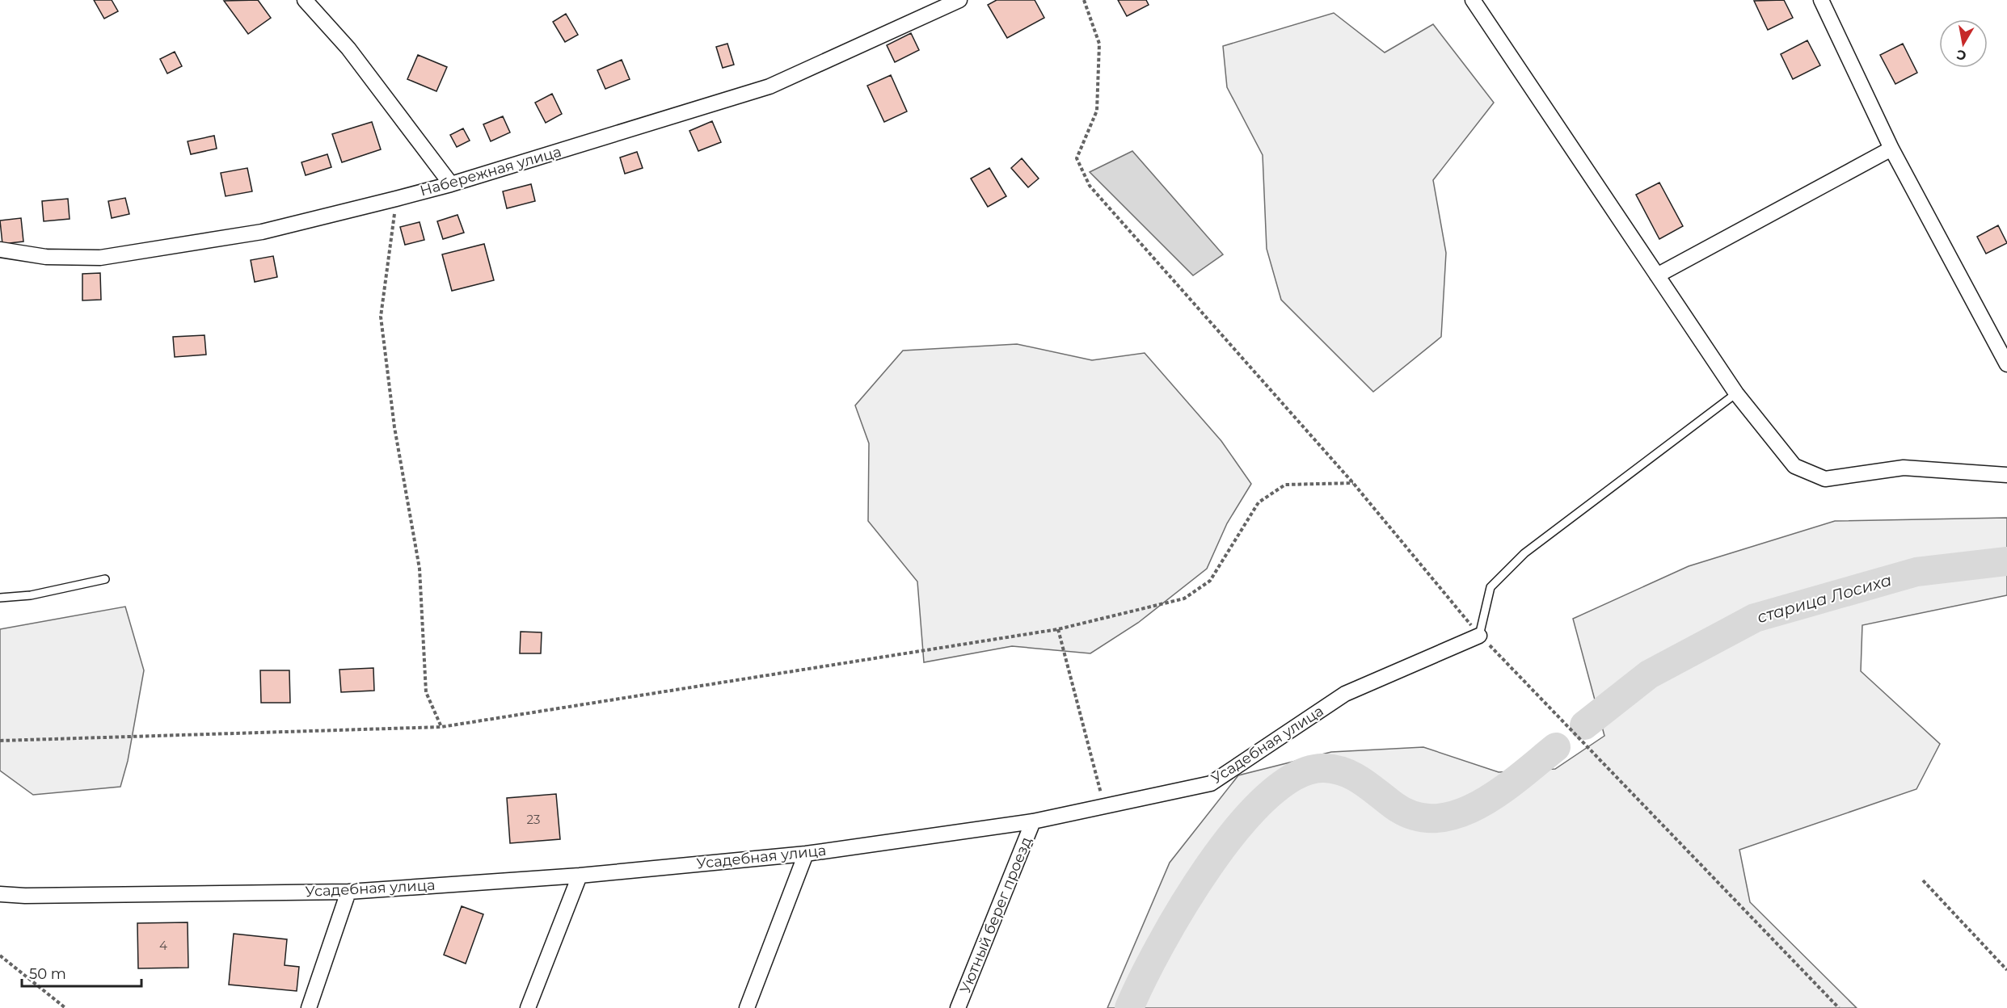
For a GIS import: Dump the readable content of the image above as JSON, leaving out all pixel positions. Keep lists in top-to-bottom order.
{
  "streets": {
    "street": ["Набережная улица", "Усадебная улица", "Уютный берег проезд"]
  },
  "crossings": [
    ["Усадебная улица", "Уютный берег проезд"]
  ],
  "water": ["старица Лосиха"],
  "house_numbers": ["23", "4"],
  "scale_bar": "50 m",
  "north": "bottom"
}
